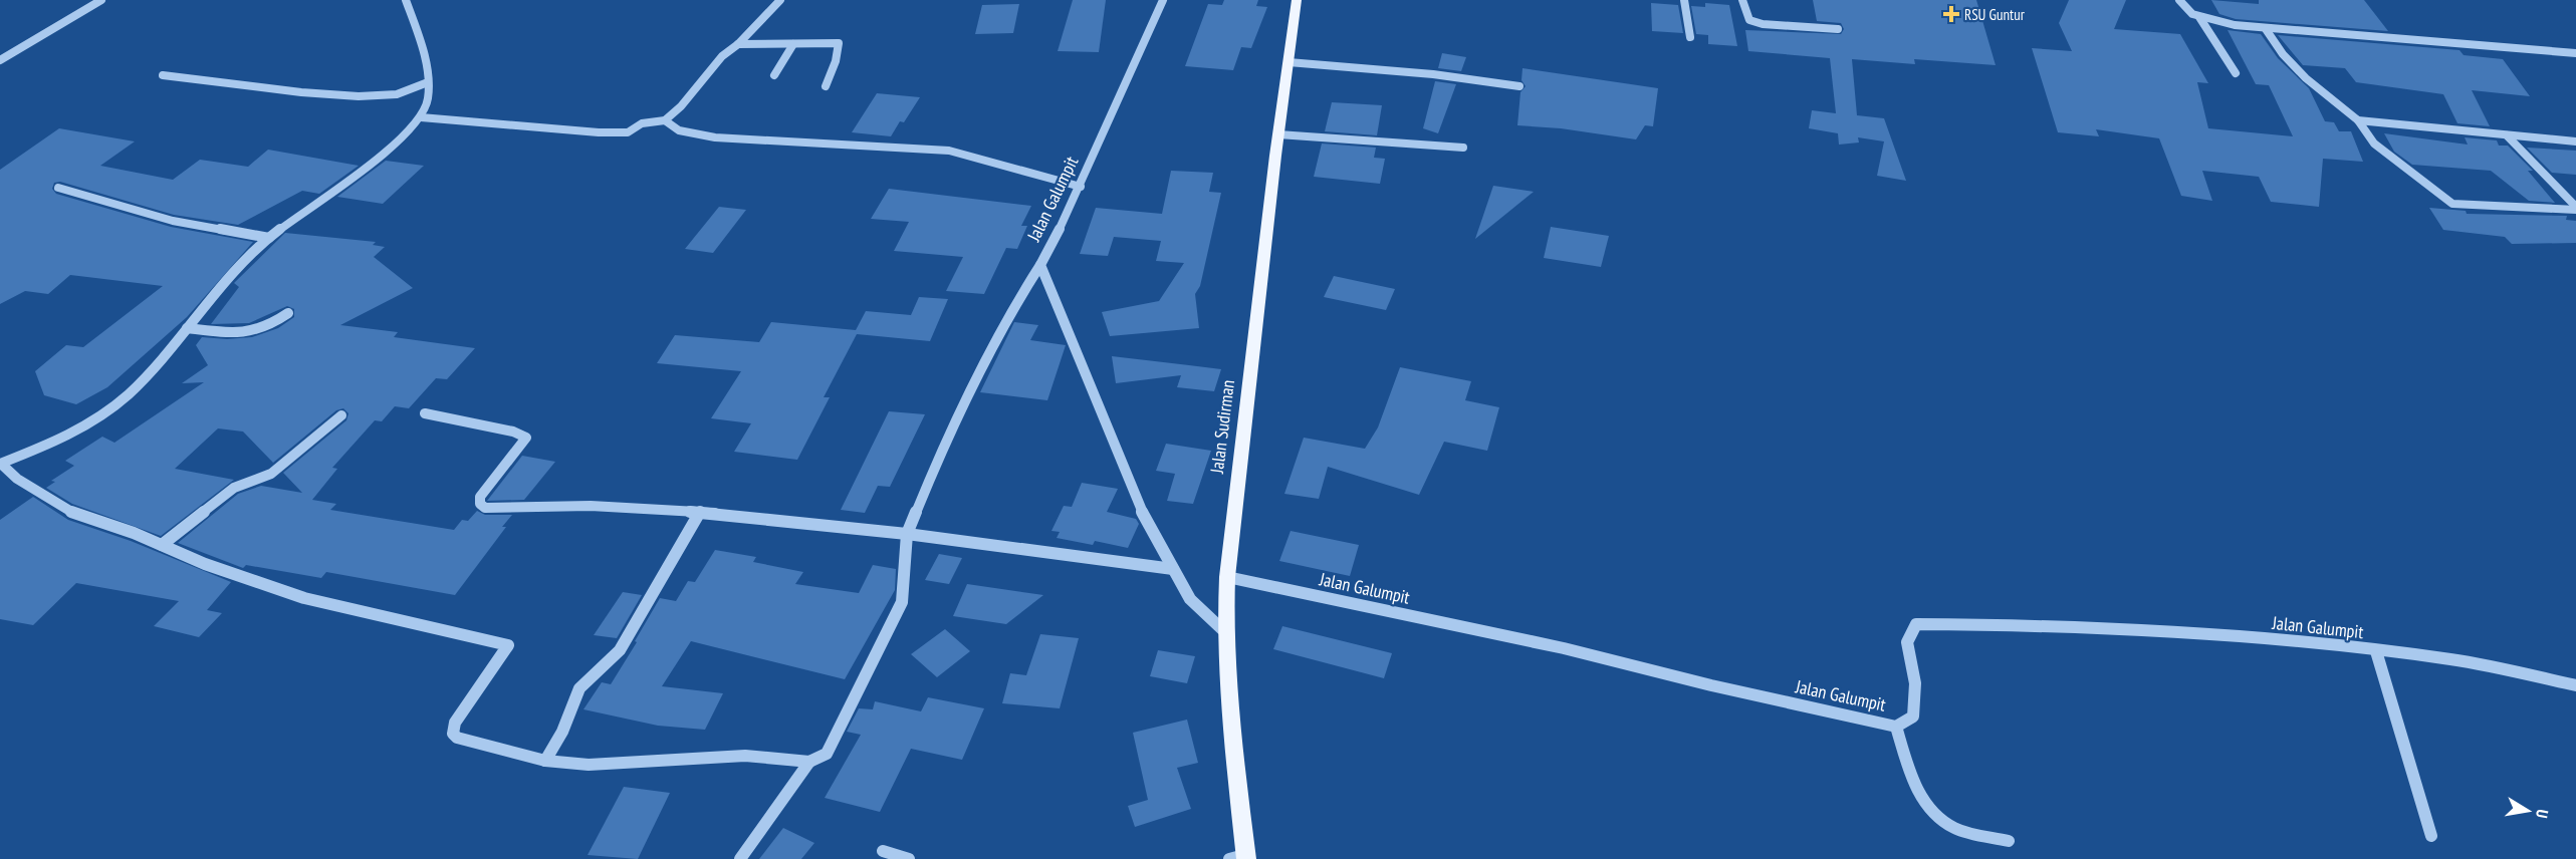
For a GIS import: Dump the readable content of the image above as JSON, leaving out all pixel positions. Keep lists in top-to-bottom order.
{
  "streets": {
    "main road": ["Jalan Sudirman"],
    "street": ["Jalan Galumpit"]
  },
  "crossings": [
    ["Jalan Galumpit", "Jalan Sudirman"]
  ],
  "places": {
    "health": ["RSU Guntur"]
  },
  "north": "right"
}
